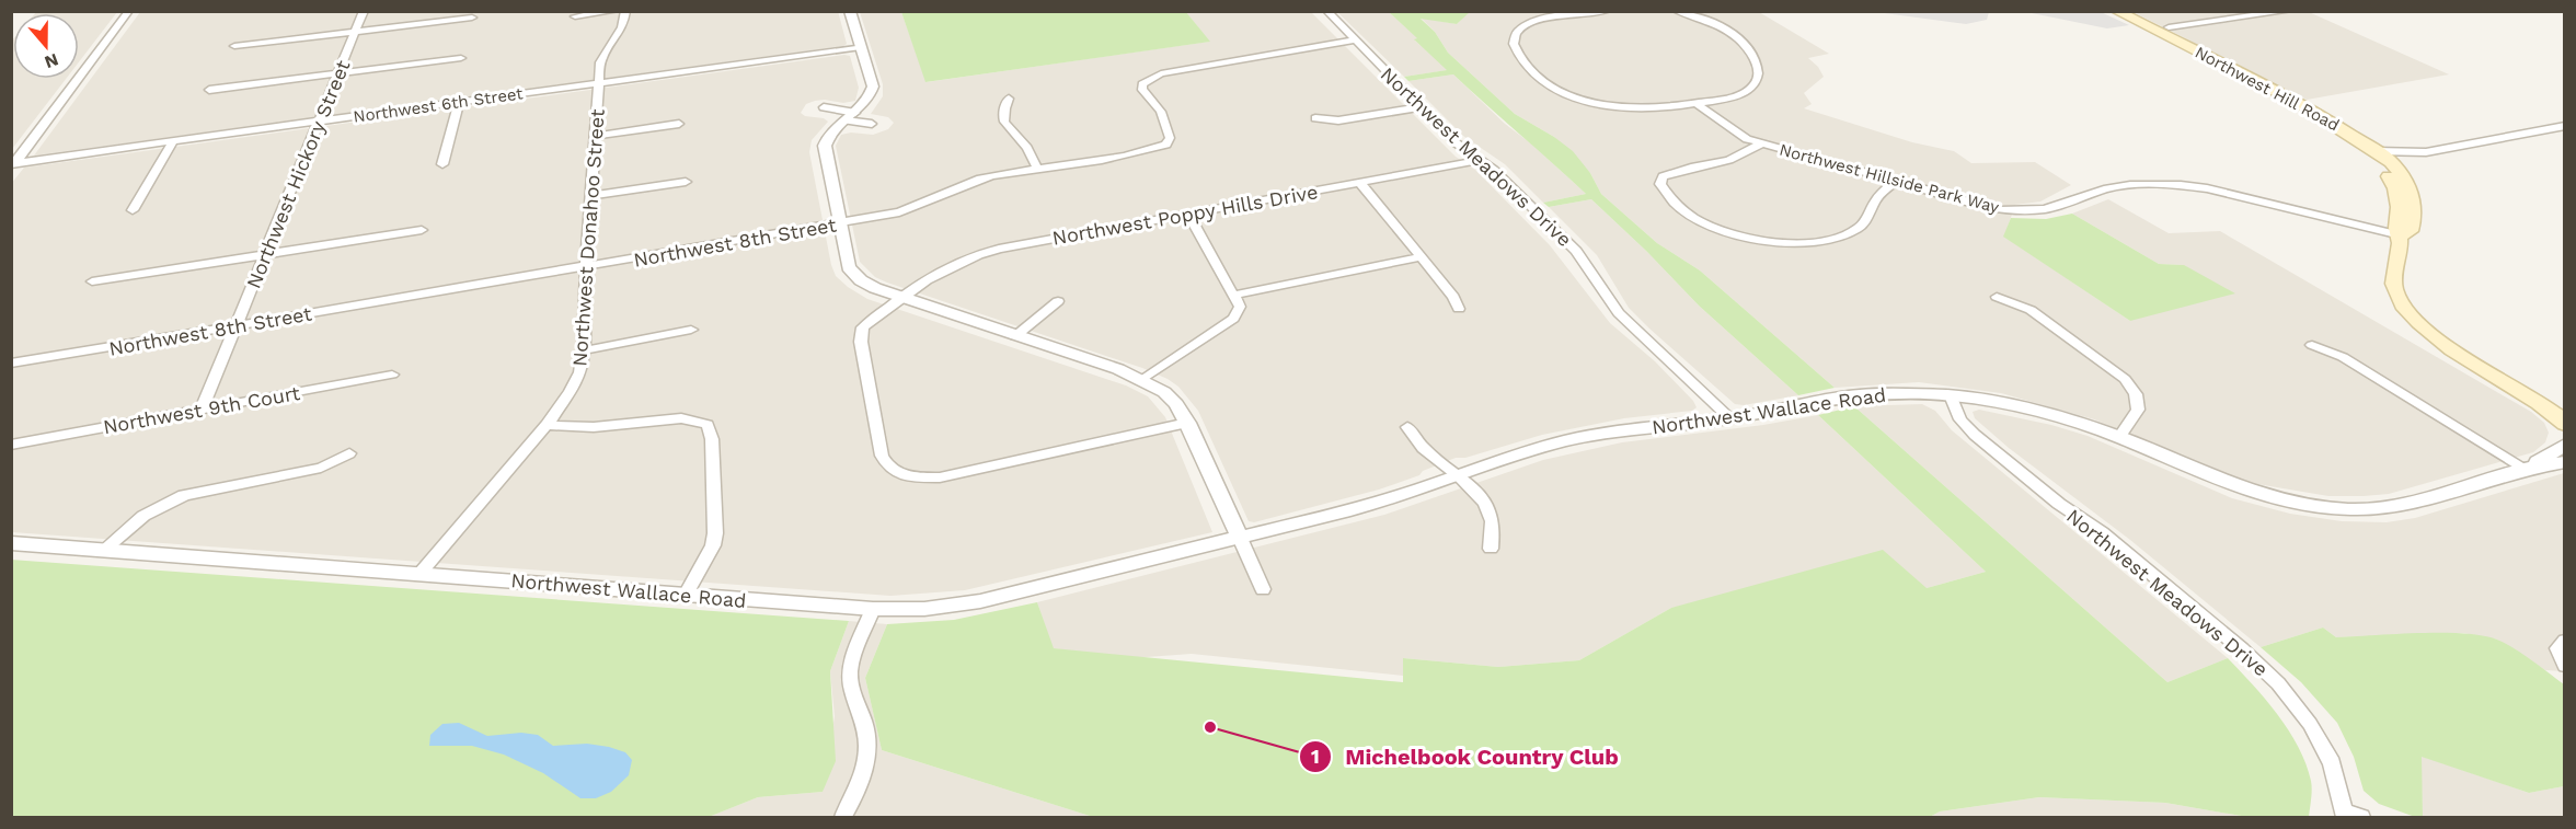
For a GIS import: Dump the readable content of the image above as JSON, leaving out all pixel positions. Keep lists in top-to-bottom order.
{
  "streets": {
    "main road": ["Northwest Hill Road"],
    "street": [
      "Northwest 6th Street",
      "Northwest Meadows Drive",
      "Northwest Hickory Street",
      "Northwest Hillside Park Way",
      "Northwest Poppy Hills Drive",
      "Northwest Donahoo Street",
      "Northwest 8th Street",
      "Northwest 9th Court",
      "Northwest Wallace Road"
    ]
  },
  "crossings": [
    ["Northwest 6th Street", "Northwest Hickory Street"],
    ["Northwest 6th Street", "Northwest Donahoo Street"],
    ["Northwest Meadows Drive", "Northwest Poppy Hills Drive"],
    ["Northwest Meadows Drive", "Northwest 8th Street"],
    ["Northwest Meadows Drive", "Northwest Wallace Road"],
    ["Northwest Hickory Street", "Northwest 8th Street"],
    ["Northwest Hickory Street", "Northwest 9th Court"],
    ["Northwest Donahoo Street", "Northwest 8th Street"],
    ["Northwest Donahoo Street", "Northwest Wallace Road"]
  ],
  "places": ["Michelbook Country Club"],
  "north": "bottom"
}
